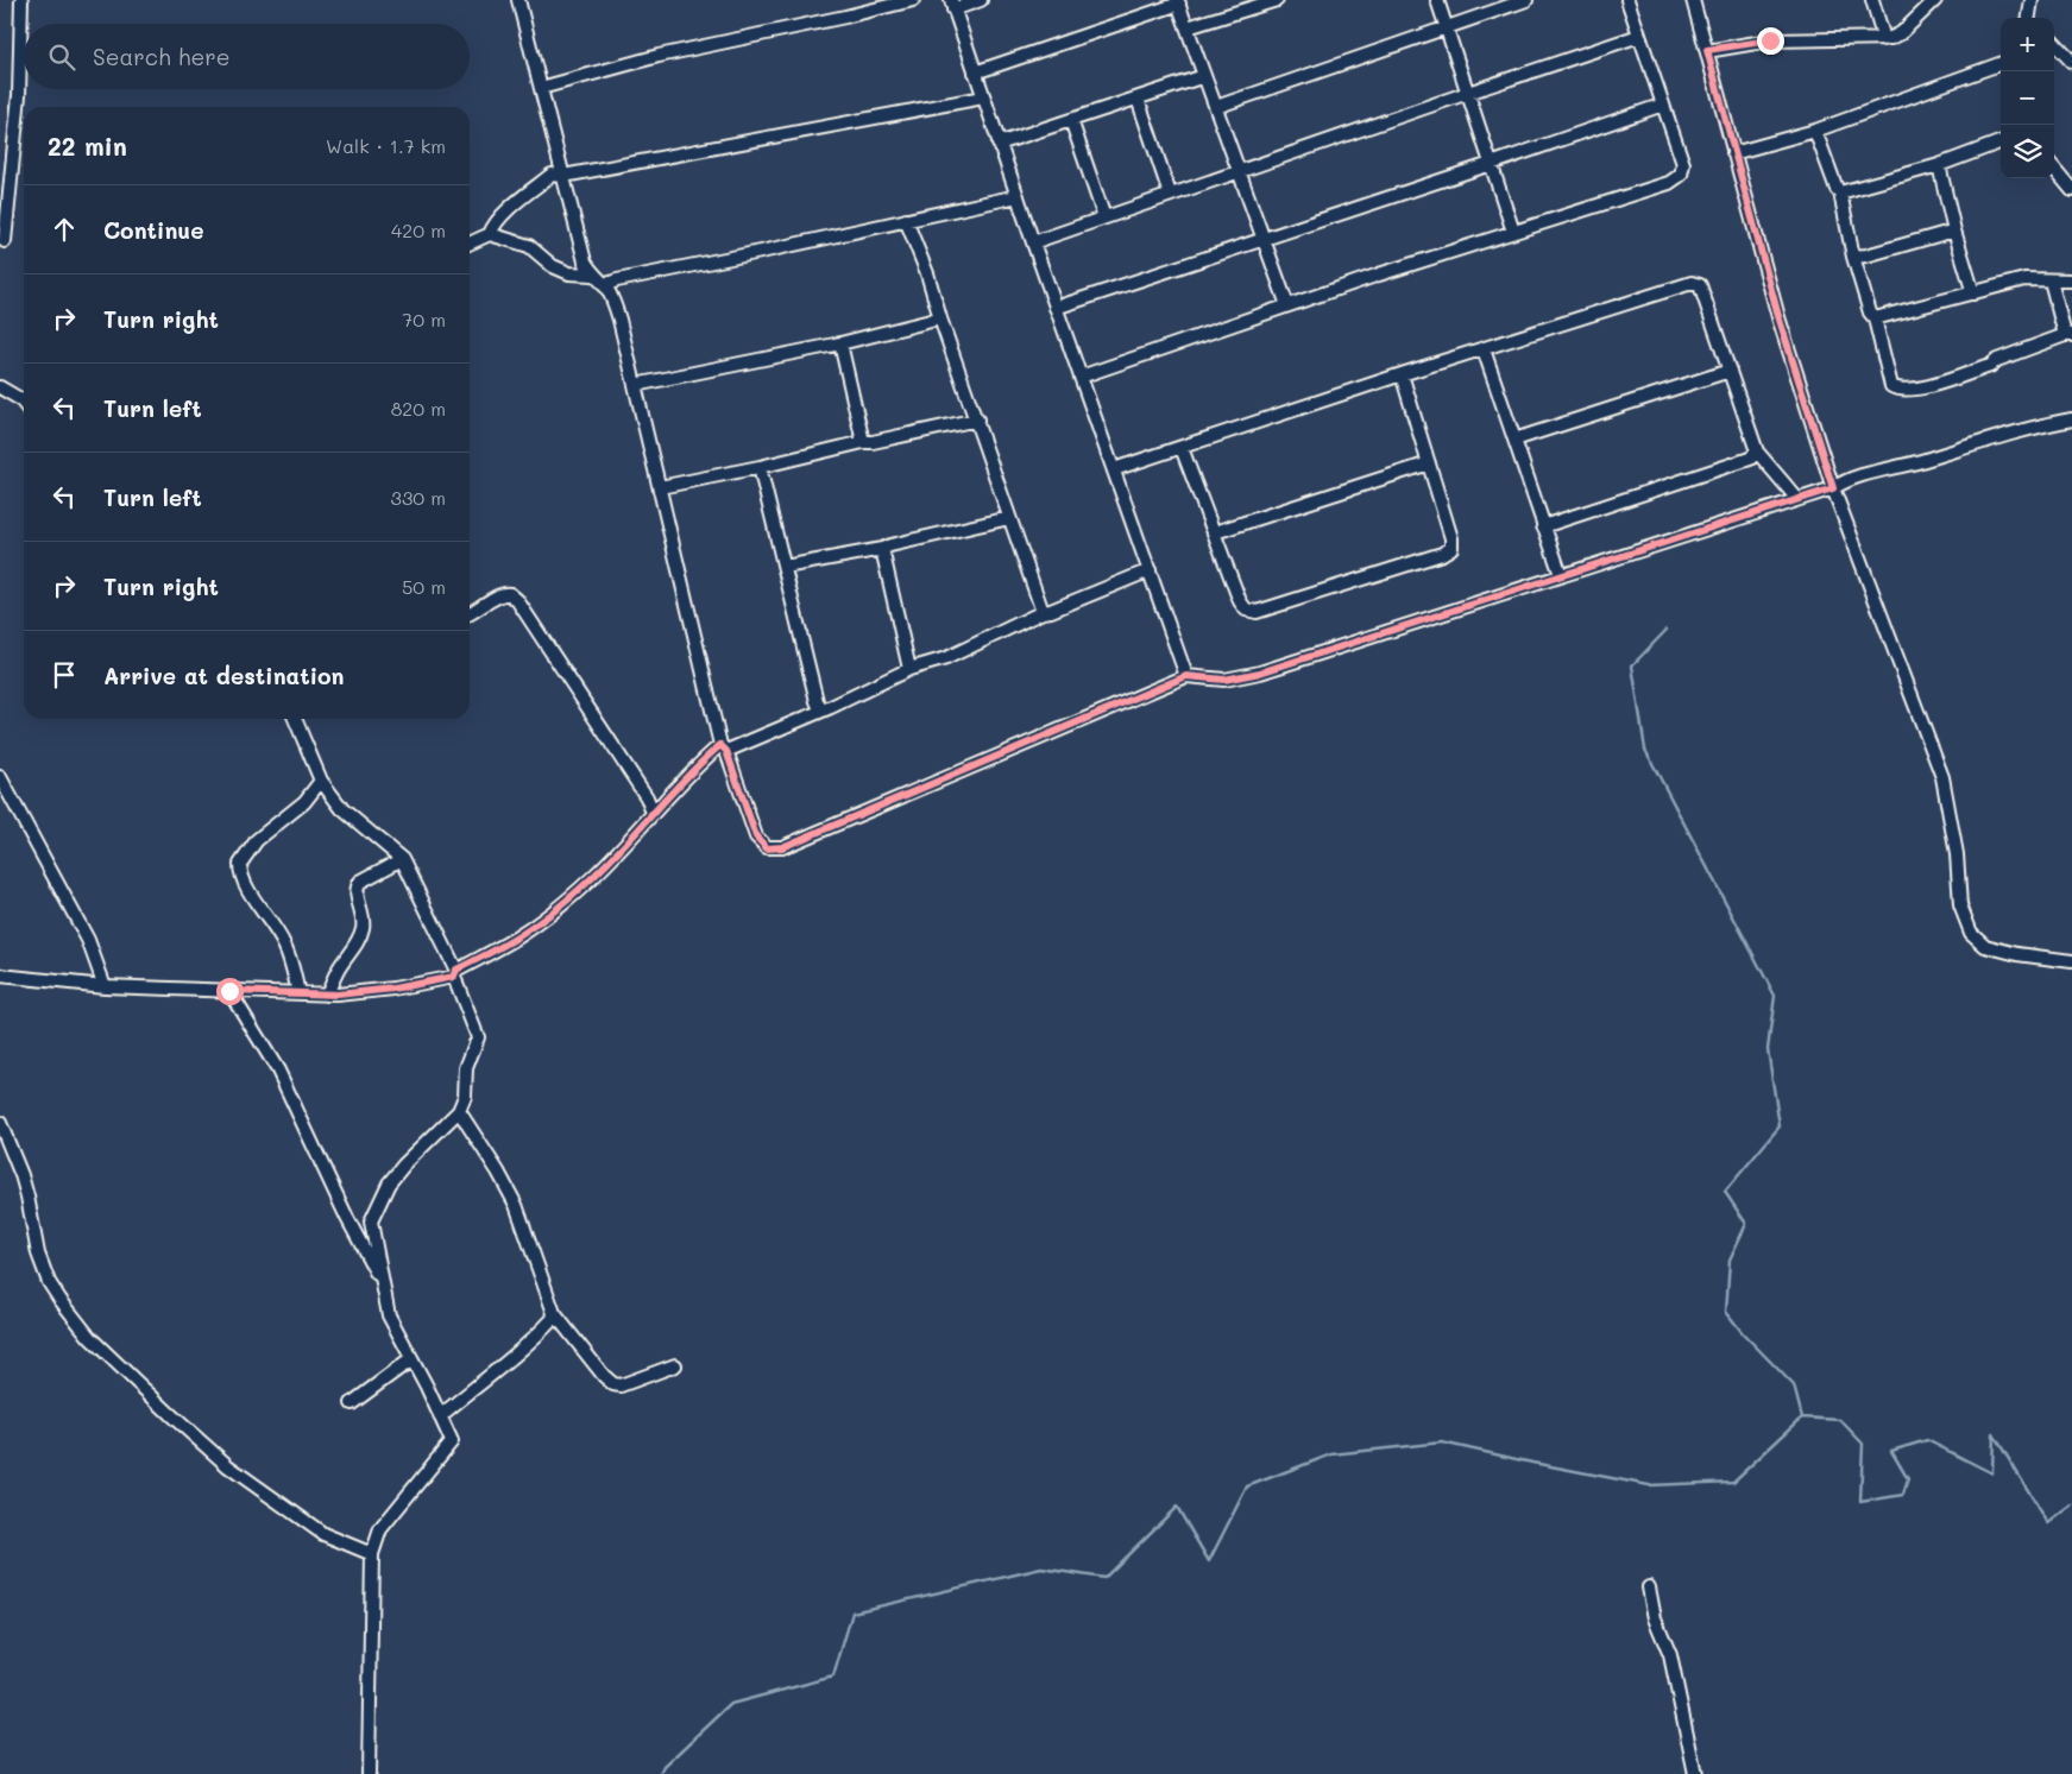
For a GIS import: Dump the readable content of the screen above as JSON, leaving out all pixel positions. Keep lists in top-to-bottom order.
{
  "page": {
    "map_buttons": ["+", "−"],
    "search": "Search here",
    "heading": ["22 min", "Walk · 1.7 km"],
    "list": [
      ["Continue", "420 m"],
      ["Turn right", "70 m"],
      ["Turn left", "820 m"],
      ["Turn left", "330 m"],
      ["Turn right", "50 m"],
      "Arrive at destination"
    ]
  }
}
